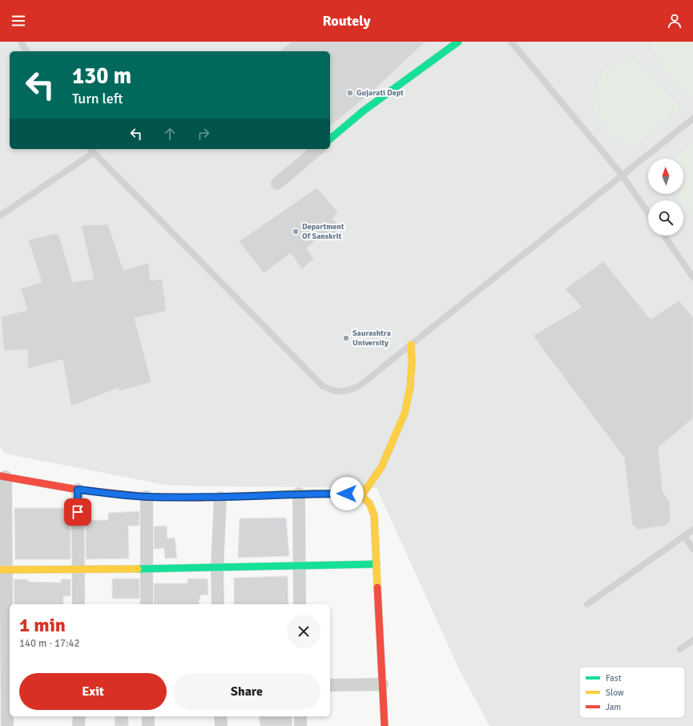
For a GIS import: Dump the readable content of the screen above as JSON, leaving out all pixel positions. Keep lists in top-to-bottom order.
{
  "places": ["Gujarati Dept", "Department Of Sanskrit", "Saurashtra University"],
  "legend": ["Fast", "Slow", "Jam"],
  "north": "top",
  "page": {
    "header": "Routely",
    "turn": ["130 m", "Turn left"],
    "heading": ["1 min", "140 m · 17:42"],
    "buttons": ["Exit", "Share"]
  }
}
